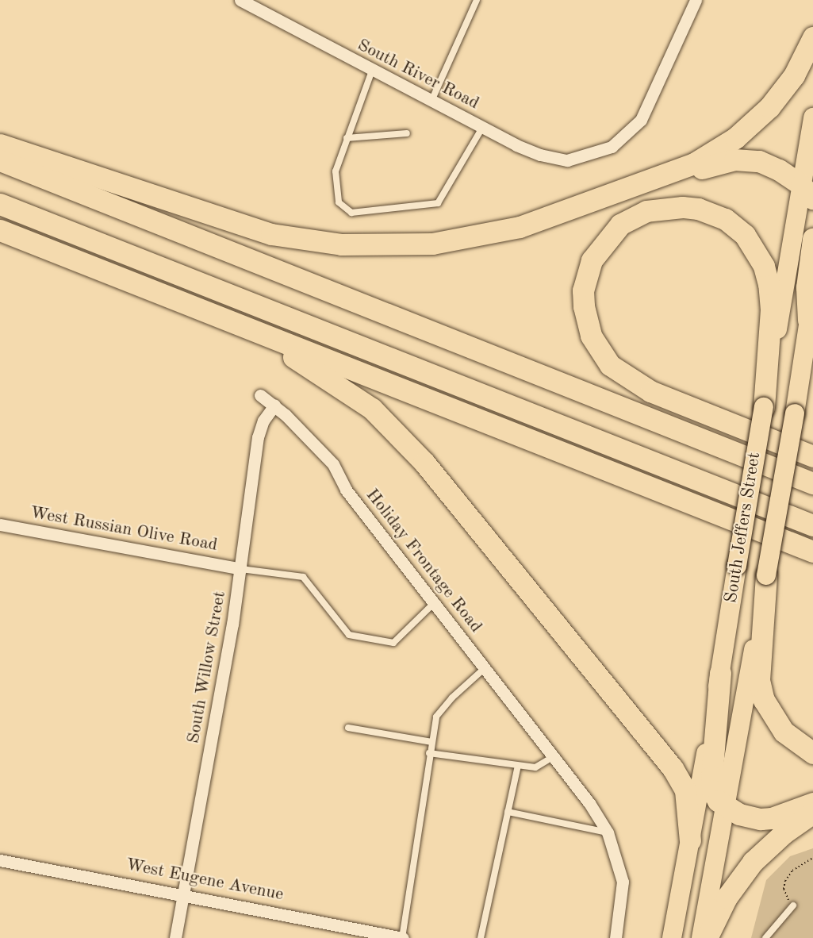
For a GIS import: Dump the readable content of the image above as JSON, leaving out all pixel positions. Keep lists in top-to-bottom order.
{
  "streets": {
    "highway": ["South Jeffers Street"],
    "street": [
      "South River Road",
      "West Russian Olive Road",
      "Holiday Frontage Road",
      "South Willow Street",
      "West Eugene Avenue"
    ]
  },
  "crossings": [
    ["West Russian Olive Road", "South Willow Street"],
    ["Holiday Frontage Road", "South Willow Street"],
    ["South Willow Street", "West Eugene Avenue"]
  ]
}
